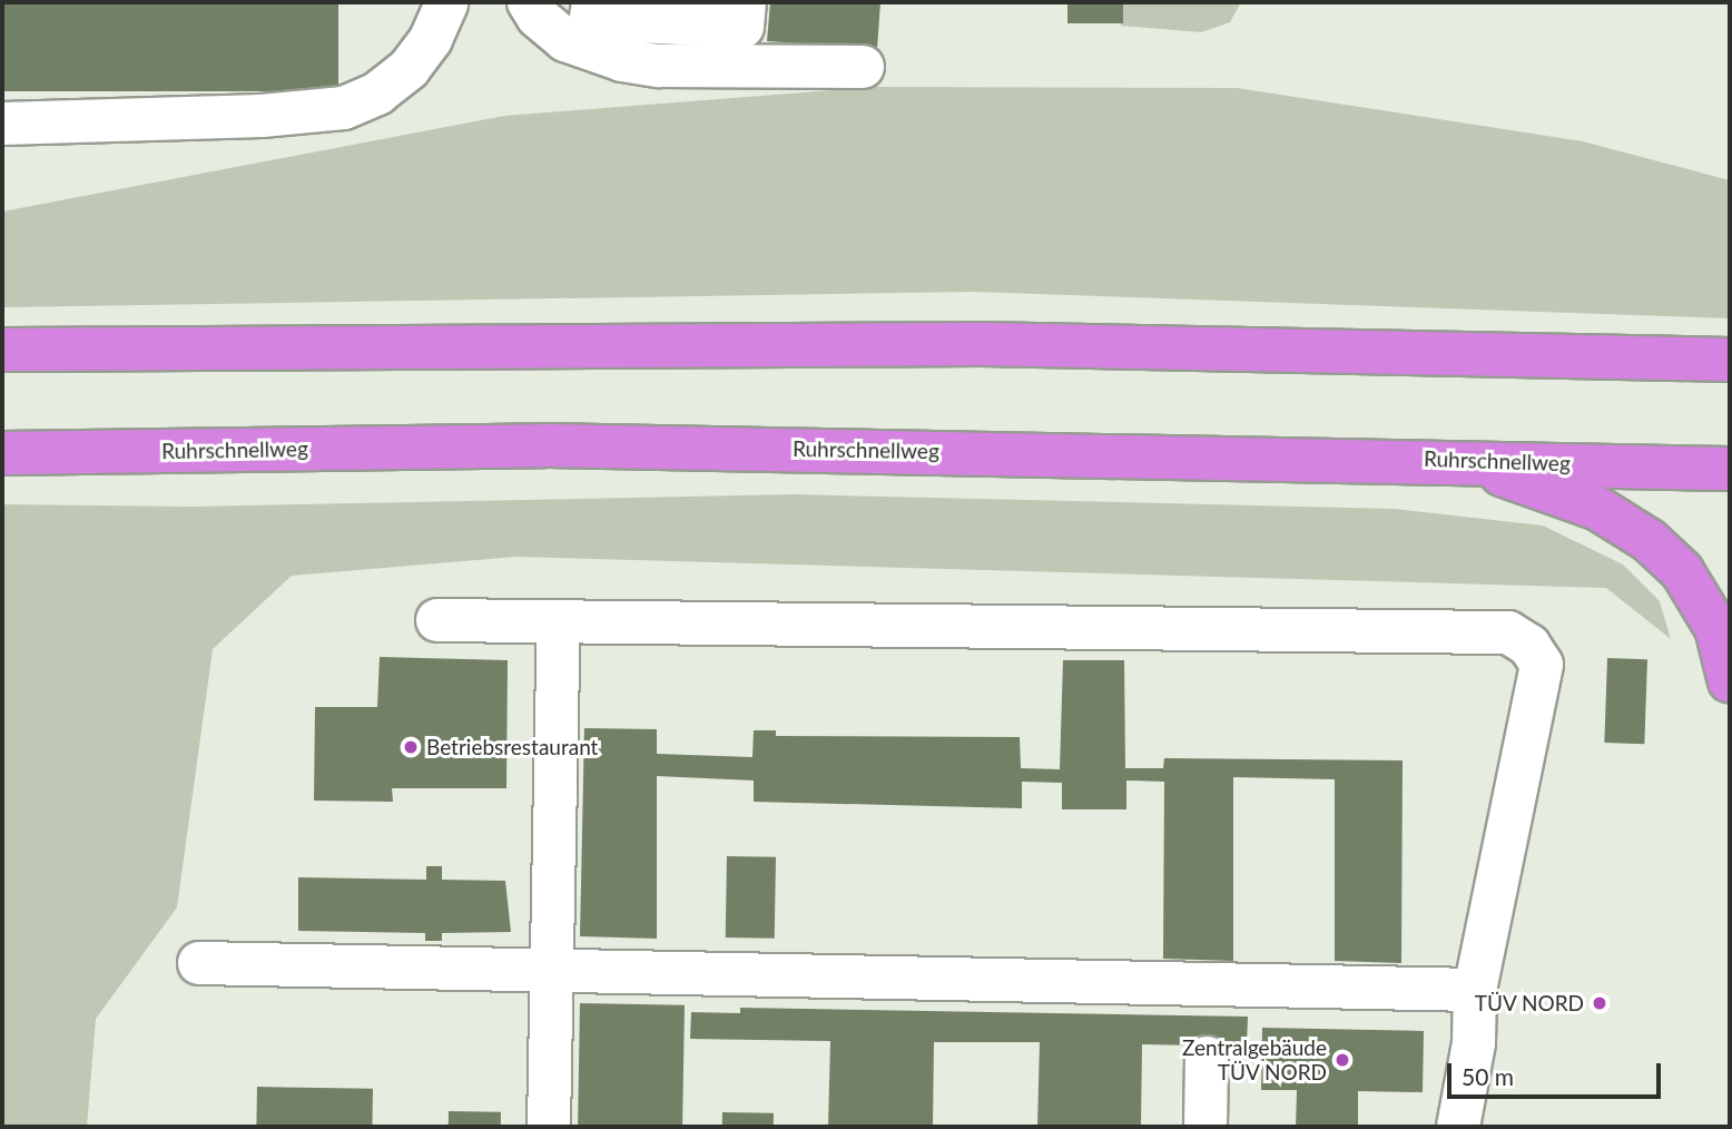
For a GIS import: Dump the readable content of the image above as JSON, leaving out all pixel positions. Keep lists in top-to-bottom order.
{
  "streets": {
    "highway": ["Ruhrschnellweg"]
  },
  "places": ["Betriebsrestaurant", "TÜV NORD", "Zentralgebäude TÜV NORD"],
  "scale_bar": "50 m"
}
